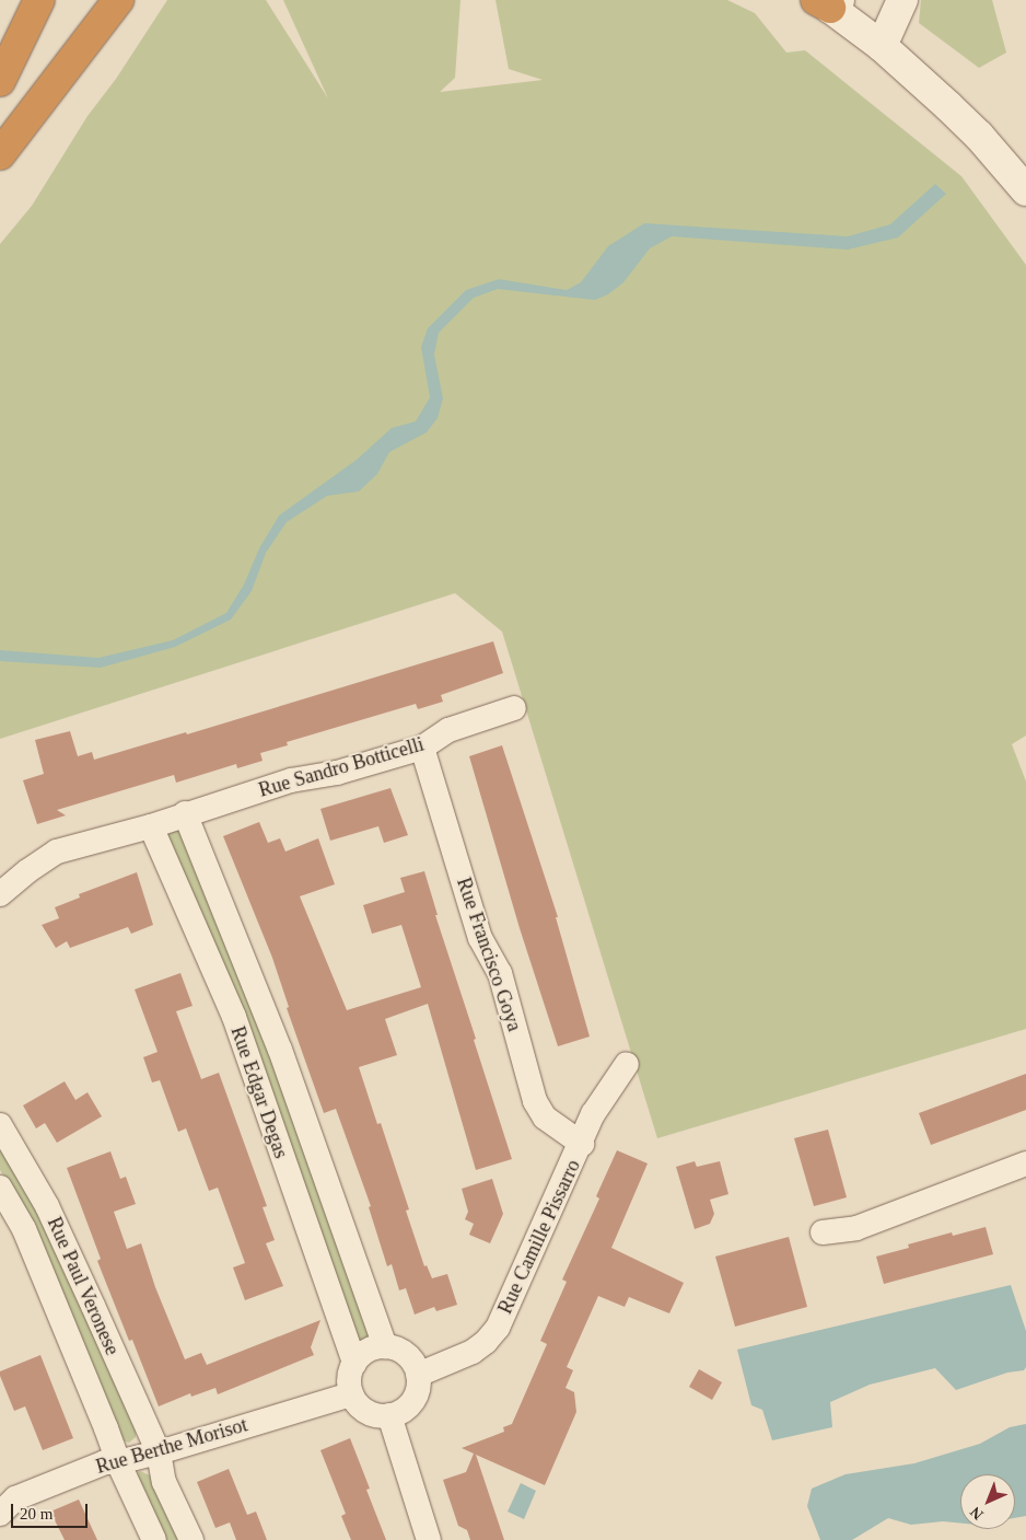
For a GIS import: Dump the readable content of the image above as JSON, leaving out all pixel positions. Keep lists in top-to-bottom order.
{
  "streets": {
    "street": [
      "Rue Sandro Botticelli",
      "Rue Francisco Goya",
      "Rue Edgar Degas",
      "Rue Camille Pissarro",
      "Rue Paul Veronese",
      "Rue Berthe Morisot"
    ]
  },
  "crossings": [
    ["Rue Sandro Botticelli", "Rue Francisco Goya"],
    ["Rue Sandro Botticelli", "Rue Edgar Degas"],
    ["Rue Francisco Goya", "Rue Camille Pissarro"],
    ["Rue Edgar Degas", "Rue Camille Pissarro"],
    ["Rue Edgar Degas", "Rue Berthe Morisot"],
    ["Rue Camille Pissarro", "Rue Berthe Morisot"],
    ["Rue Paul Veronese", "Rue Berthe Morisot"]
  ],
  "scale_bar": "20 m",
  "north": "bottom left"
}
